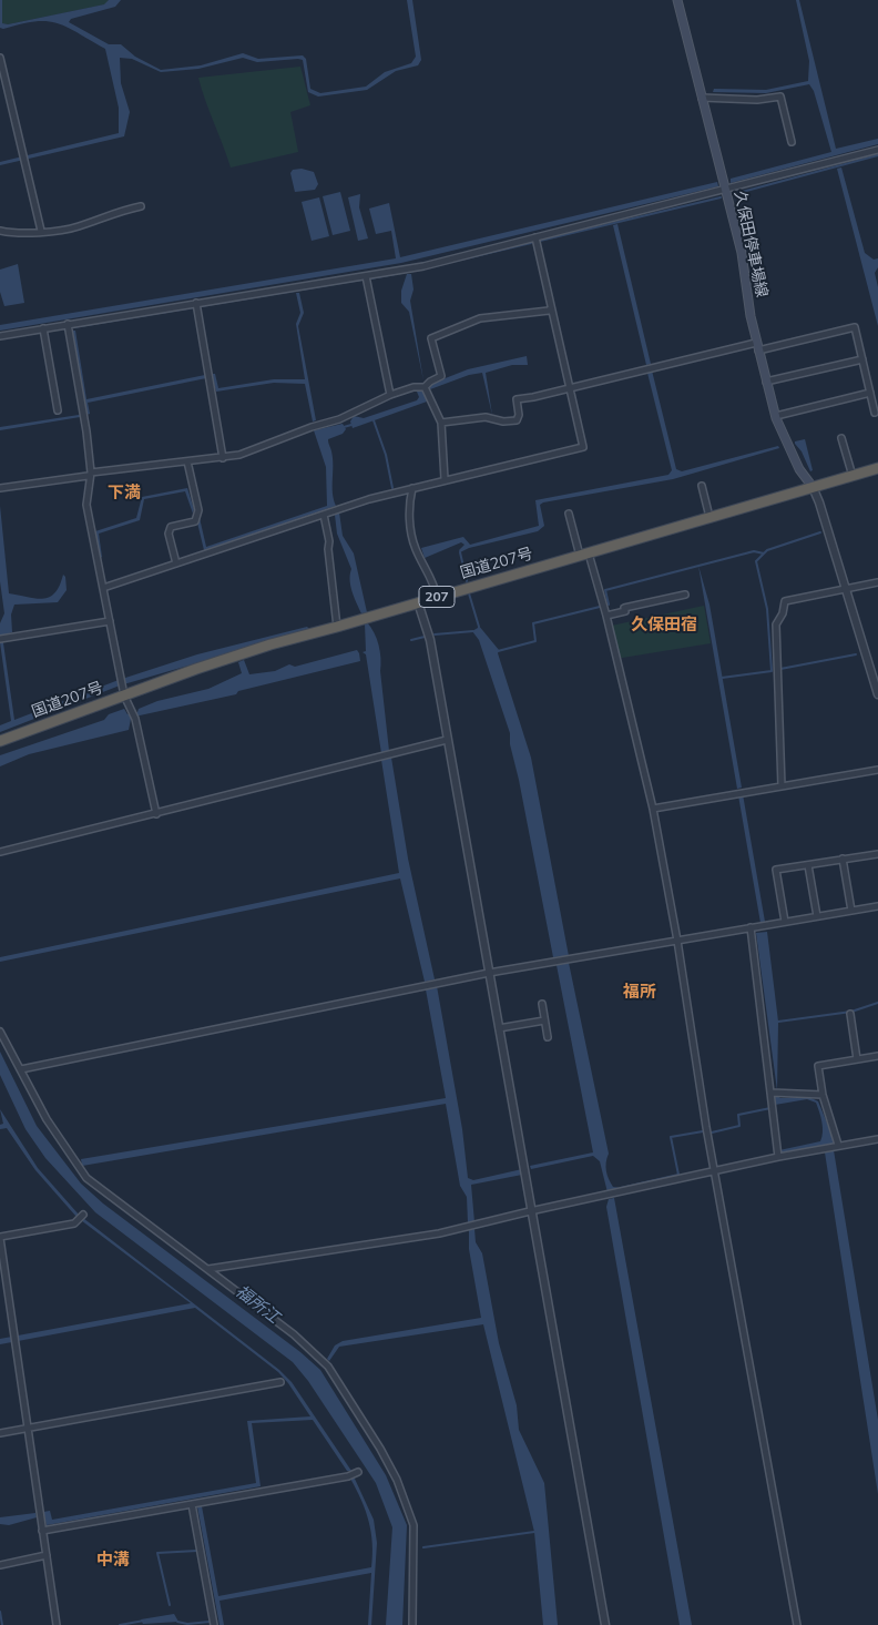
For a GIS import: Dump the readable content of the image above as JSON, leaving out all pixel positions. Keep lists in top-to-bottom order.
{
  "streets": {
    "highway": ["国道207号", "207"],
    "main road": ["久保田停車場線"]
  },
  "crossings": [
    ["久保田停車場線", "国道207号"]
  ],
  "districts": [
    "下満",
    "久保田宿",
    "福所",
    "中溝"
  ],
  "water": ["福所江"]
}
